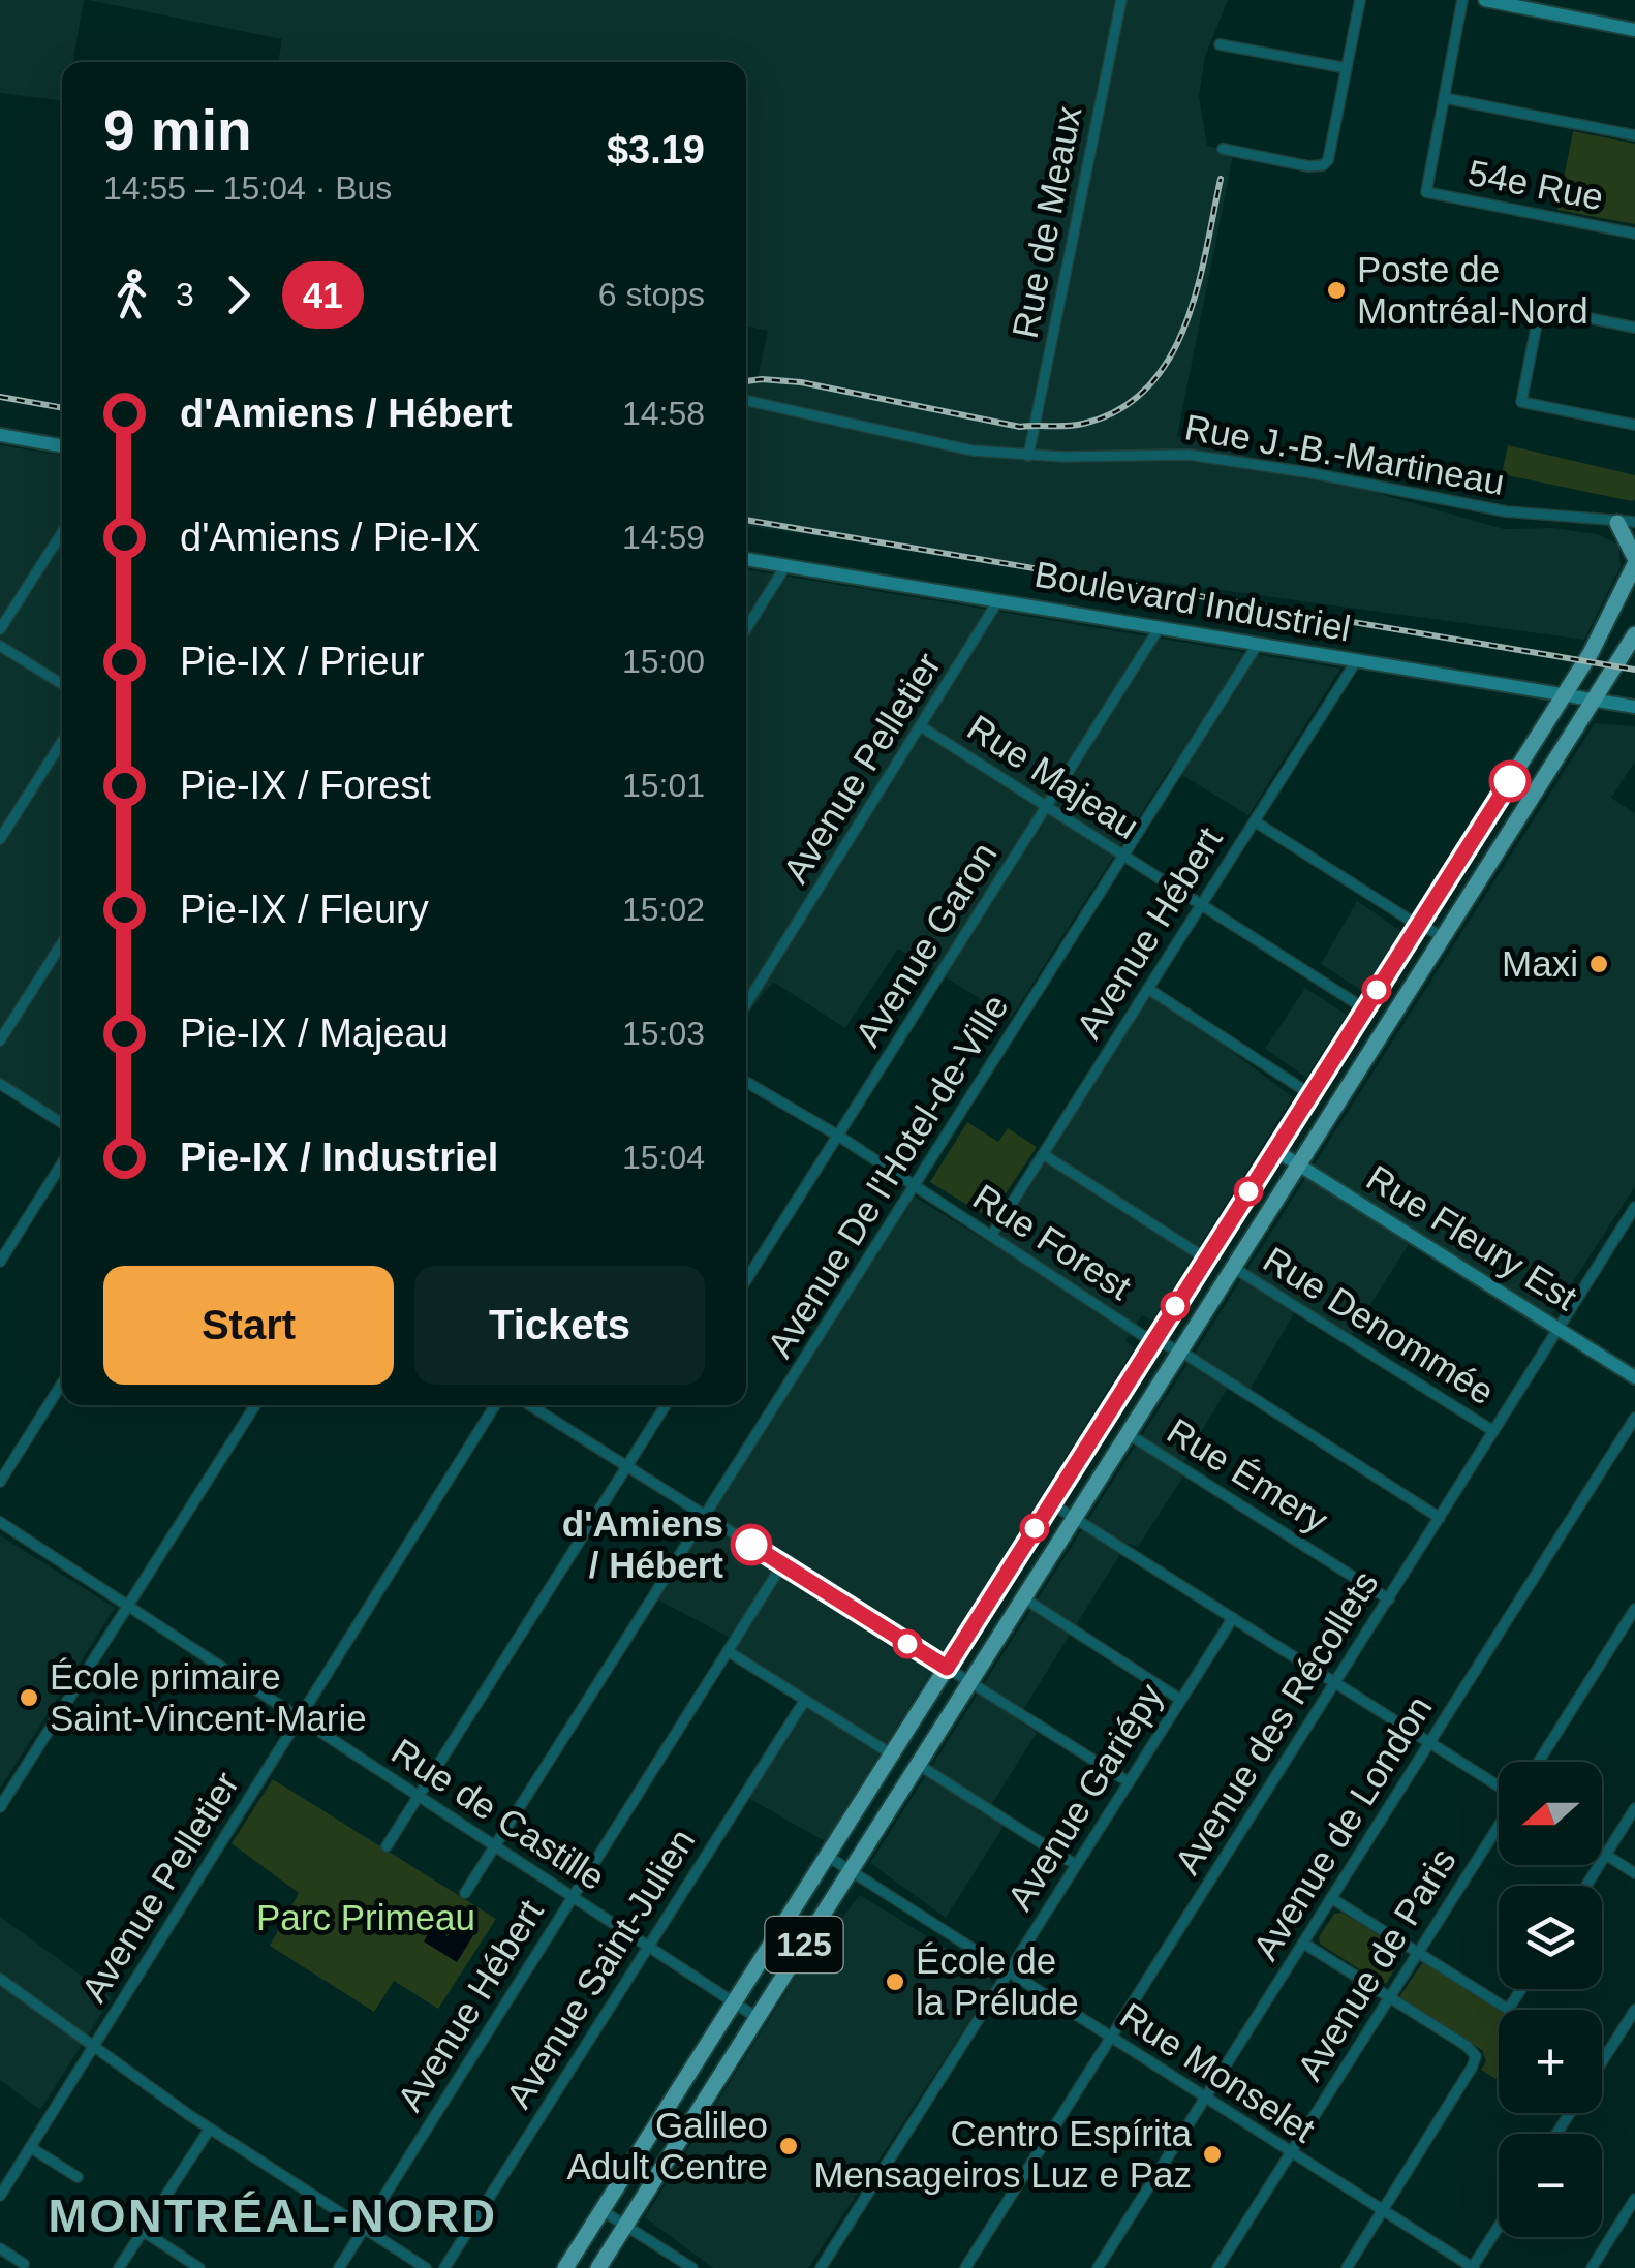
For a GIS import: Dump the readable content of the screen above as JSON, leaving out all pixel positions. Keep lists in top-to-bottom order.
{
  "streets": {
    "main road": ["125"],
    "street": [
      "54e Rue",
      "Rue de Meaux",
      "Rue J.-B.-Martineau",
      "Boulevard Industriel",
      "Avenue Pelletier",
      "Rue Majeau",
      "Avenue Hébert",
      "Avenue Garon",
      "Avenue De l'Hotel-de-Ville",
      "Rue Fleury Est",
      "Rue Forest",
      "Rue Denommée",
      "Rue Émery",
      "Avenue des Récollets",
      "Avenue Gariépy",
      "Rue de Castille",
      "Avenue de London",
      "Avenue de Paris",
      "Avenue Saint-Julien",
      "Rue Monselet"
    ]
  },
  "crossings": [
    ["Rue de Meaux", "Rue J.-B.-Martineau"],
    ["Boulevard Industriel", "Avenue Pelletier"],
    ["Boulevard Industriel", "Avenue Hébert"],
    ["Boulevard Industriel", "Avenue Garon"],
    ["Boulevard Industriel", "Avenue De l'Hotel-de-Ville"],
    ["Boulevard Industriel", "125"],
    ["Avenue Pelletier", "Rue Majeau"],
    ["Avenue Pelletier", "Rue de Castille"],
    ["Rue Majeau", "Avenue Hébert"],
    ["Rue Majeau", "Avenue Garon"],
    ["Rue Majeau", "Avenue De l'Hotel-de-Ville"],
    ["Rue Majeau", "125"],
    ["Avenue Hébert", "Rue Forest"],
    ["Avenue Hébert", "Rue Denommée"],
    ["Avenue Hébert", "Rue de Castille"],
    ["Avenue Garon", "Rue Forest"],
    ["Avenue De l'Hotel-de-Ville", "Rue Forest"],
    ["Avenue De l'Hotel-de-Ville", "Rue de Castille"],
    ["Rue Fleury Est", "Avenue des Récollets"],
    ["Rue Fleury Est", "125"],
    ["Rue Forest", "Avenue des Récollets"],
    ["Rue Forest", "125"],
    ["Rue Denommée", "Avenue des Récollets"],
    ["Rue Denommée", "125"],
    ["Rue Émery", "Avenue des Récollets"],
    ["Rue Émery", "125"],
    ["Avenue des Récollets", "Rue Monselet"],
    ["Avenue Gariépy", "Rue Monselet"],
    ["Rue de Castille", "125"],
    ["Rue de Castille", "Avenue Saint-Julien"],
    ["Avenue de London", "Rue Monselet"],
    ["125", "Rue Monselet"],
    ["Avenue de Paris", "Rue Monselet"]
  ],
  "districts": ["MONTRÉAL-NORD"],
  "parks": ["Parc Primeau"],
  "places": [
    "Poste de Montréal-Nord",
    "Maxi",
    "d'Amiens / Hébert",
    "École primaire Saint-Vincent-Marie",
    "École de la Prélude",
    "Galileo Adult Centre",
    "Centro Espírita Mensageiros Luz e Paz"
  ],
  "lines": ["bus line 41"],
  "north": "left",
  "page": {
    "heading": ["9 min", "14:55 – 15:04 · Bus", "$3.19"],
    "legs": ["3", "41", "6 stops"],
    "list": [
      {
        "name": "d'Amiens / Hébert",
        "value": "14:58"
      },
      {
        "name": "d'Amiens / Pie-IX",
        "value": "14:59"
      },
      {
        "name": "Pie-IX / Prieur",
        "value": "15:00"
      },
      {
        "name": "Pie-IX / Forest",
        "value": "15:01"
      },
      {
        "name": "Pie-IX / Fleury",
        "value": "15:02"
      },
      {
        "name": "Pie-IX / Majeau",
        "value": "15:03"
      },
      {
        "name": "Pie-IX / Industriel",
        "value": "15:04"
      }
    ],
    "buttons": ["Start", "Tickets"],
    "map_buttons": ["+", "−"]
  }
}
